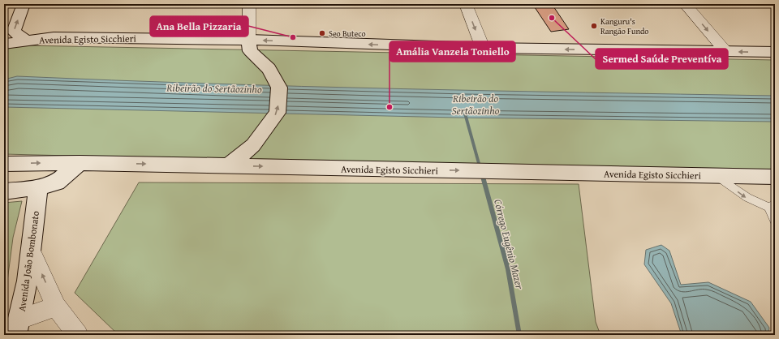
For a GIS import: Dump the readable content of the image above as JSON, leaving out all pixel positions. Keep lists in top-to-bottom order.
{
  "streets": {
    "street": ["Avenida Egisto Sicchieri", "Avenida João Bombonato"]
  },
  "water": ["Ribeirão do Sertãozinho", "Córrego Eugênio Mazer"],
  "places": [
    "Sermed Saúde Preventíva",
    "Kanguru's Rangão Fundo",
    "Seo Buteco",
    "Ana Bella Pizzaria",
    "Amália Vanzela Toniello"
  ]
}
